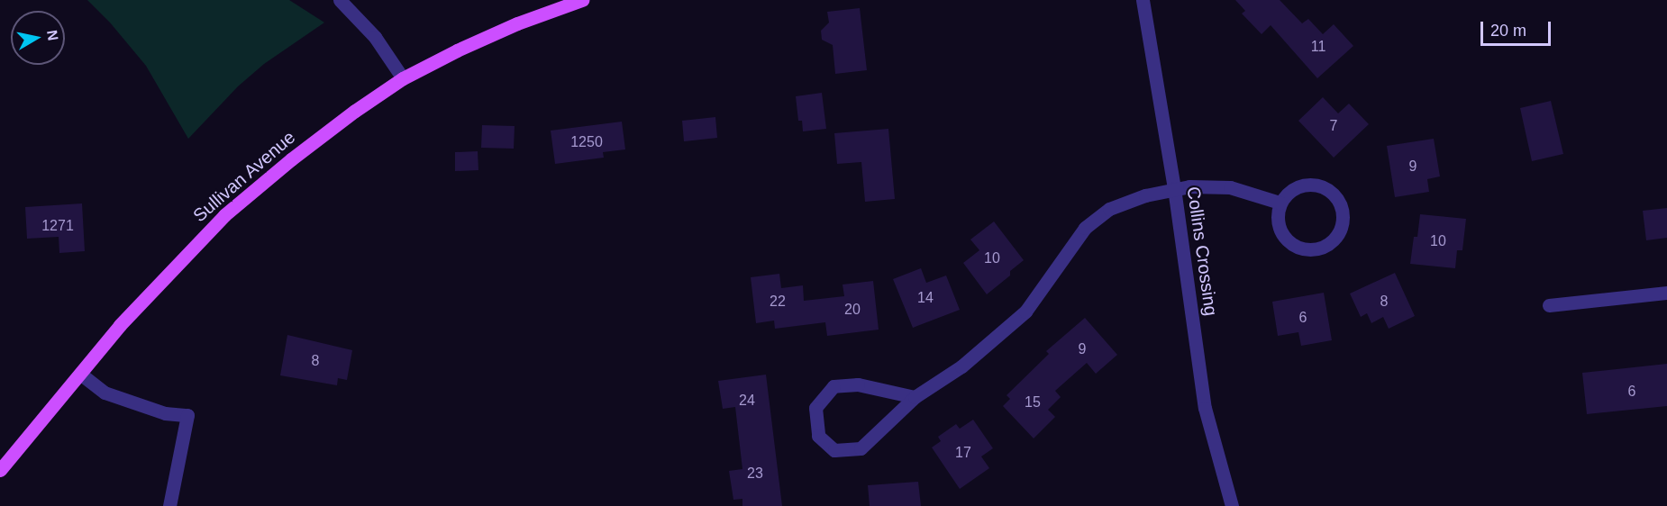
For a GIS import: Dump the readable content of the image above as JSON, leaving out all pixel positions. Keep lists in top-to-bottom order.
{
  "streets": {
    "main road": ["Sullivan Avenue"],
    "street": ["Collins Crossing"]
  },
  "house_numbers": [
    "11",
    "7",
    "1250",
    "9",
    "1271",
    "10",
    "10",
    "14",
    "22",
    "8",
    "20",
    "6",
    "9",
    "8",
    "6",
    "24",
    "15",
    "17",
    "23"
  ],
  "scale_bar": "20 m",
  "north": "right"
}
